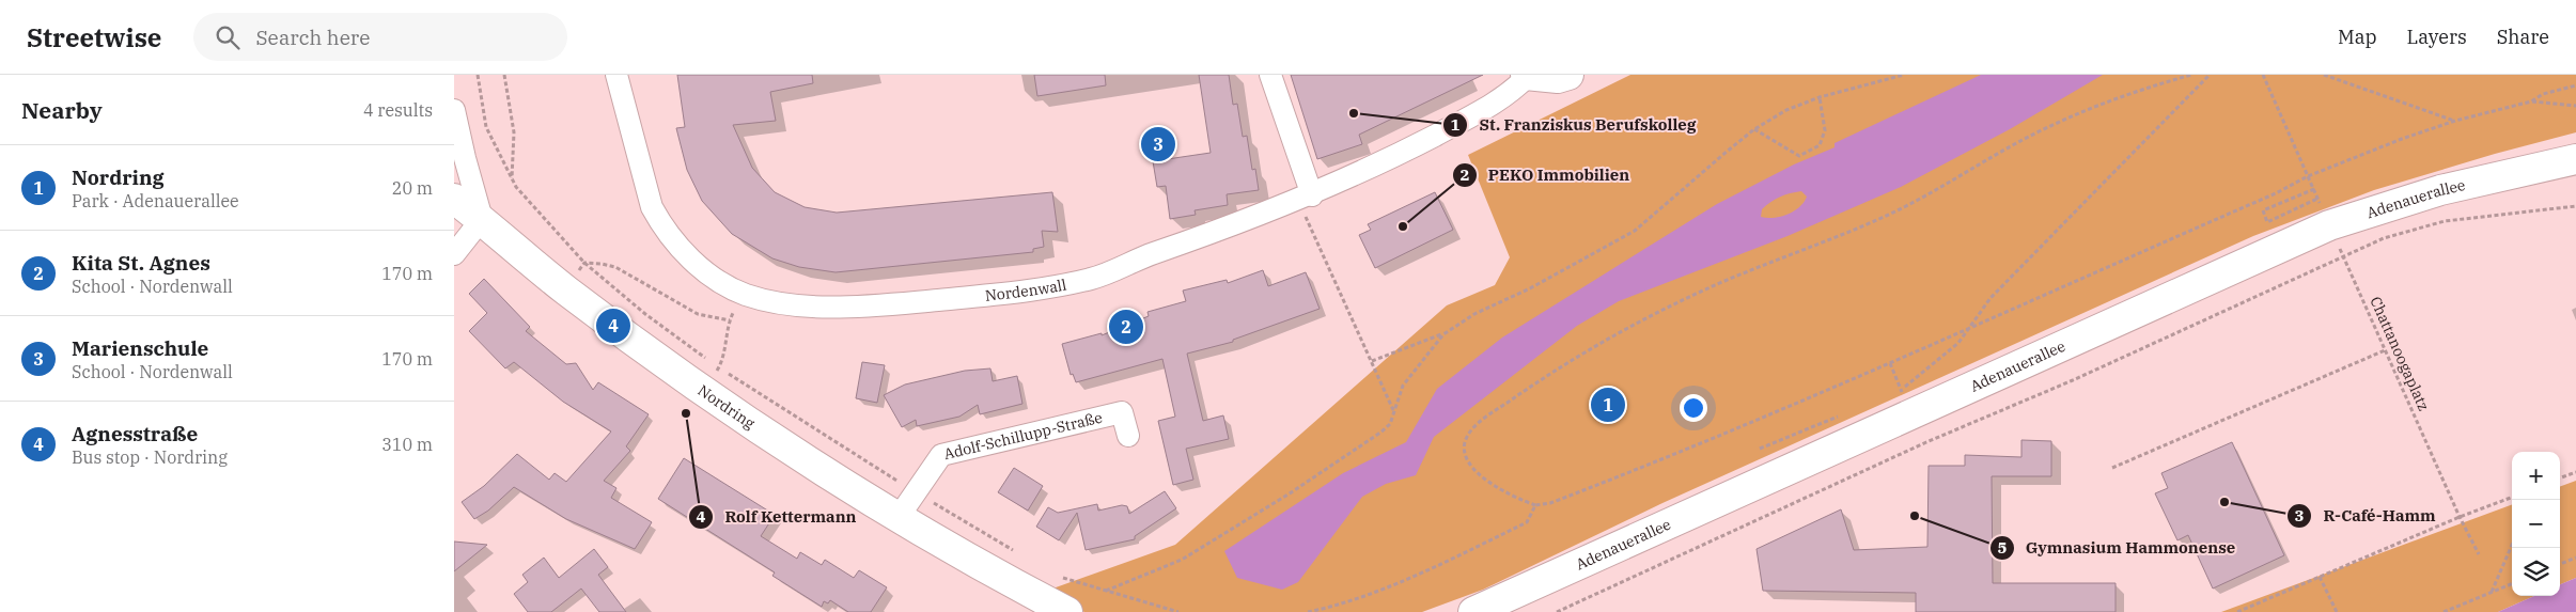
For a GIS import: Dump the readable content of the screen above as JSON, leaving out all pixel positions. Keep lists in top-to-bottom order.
{
  "streets": {
    "main road": ["Adenauerallee", "Nordenwall", "Nordring"],
    "street": ["Adolf-Schillupp-Straße"],
    "path": ["Chattanoogaplatz"]
  },
  "crossings": [
    ["Adenauerallee", "Chattanoogaplatz"],
    ["Nordring", "Adolf-Schillupp-Straße"]
  ],
  "places": [
    "St. Franziskus Berufskolleg",
    "PEKO Immobilien",
    "Rolf Kettermann",
    "R-Café-Hamm",
    "Gymnasium Hammonense"
  ],
  "page": {
    "header": "Streetwise",
    "search": "Search here",
    "nav": ["Map", "Layers", "Share"],
    "heading": ["Nearby", "4 results"],
    "pins": [
      "3",
      "4",
      "2",
      "1"
    ],
    "list": [
      {
        "mark": "1",
        "name": "Nordring",
        "note": "Park · Adenauerallee",
        "value": "20 m"
      },
      {
        "mark": "2",
        "name": "Kita St. Agnes",
        "note": "School · Nordenwall",
        "value": "170 m"
      },
      {
        "mark": "3",
        "name": "Marienschule",
        "note": "School · Nordenwall",
        "value": "170 m"
      },
      {
        "mark": "4",
        "name": "Agnesstraße",
        "note": "Bus stop · Nordring",
        "value": "310 m"
      }
    ],
    "map_buttons": ["+", "−"]
  }
}
